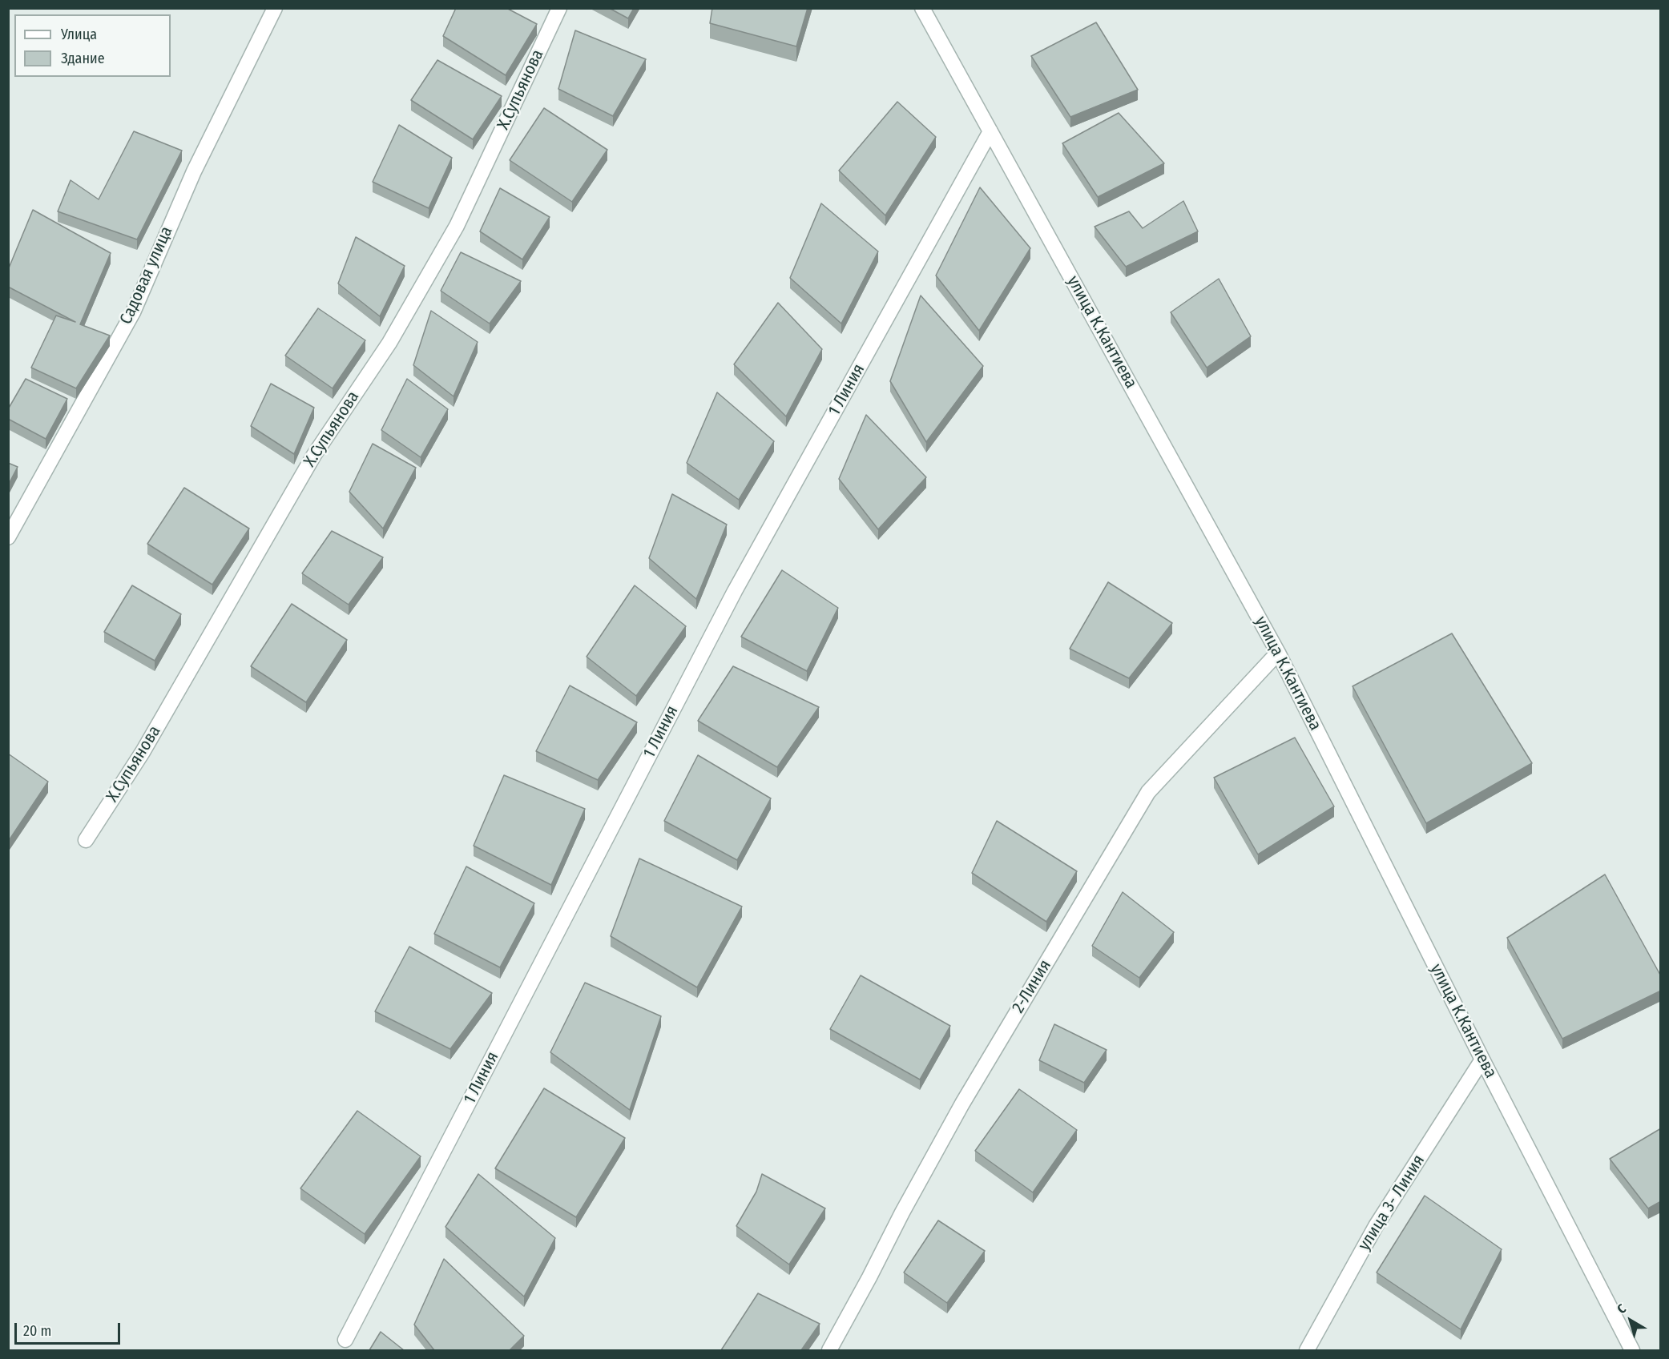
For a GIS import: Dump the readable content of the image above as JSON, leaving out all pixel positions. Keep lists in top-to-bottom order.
{
  "streets": {
    "street": [
      "Х.Супьянова",
      "Садовая улица",
      "улица К.Кантиева",
      "1 Линия",
      "2-Линия",
      "улица 3- Линия"
    ]
  },
  "crossings": [
    ["улица К.Кантиева", "1 Линия"],
    ["улица К.Кантиева", "2-Линия"],
    ["улица К.Кантиева", "улица 3- Линия"]
  ],
  "legend": ["Улица", "Здание"],
  "scale_bar": "20 m",
  "north": "top left"
}
